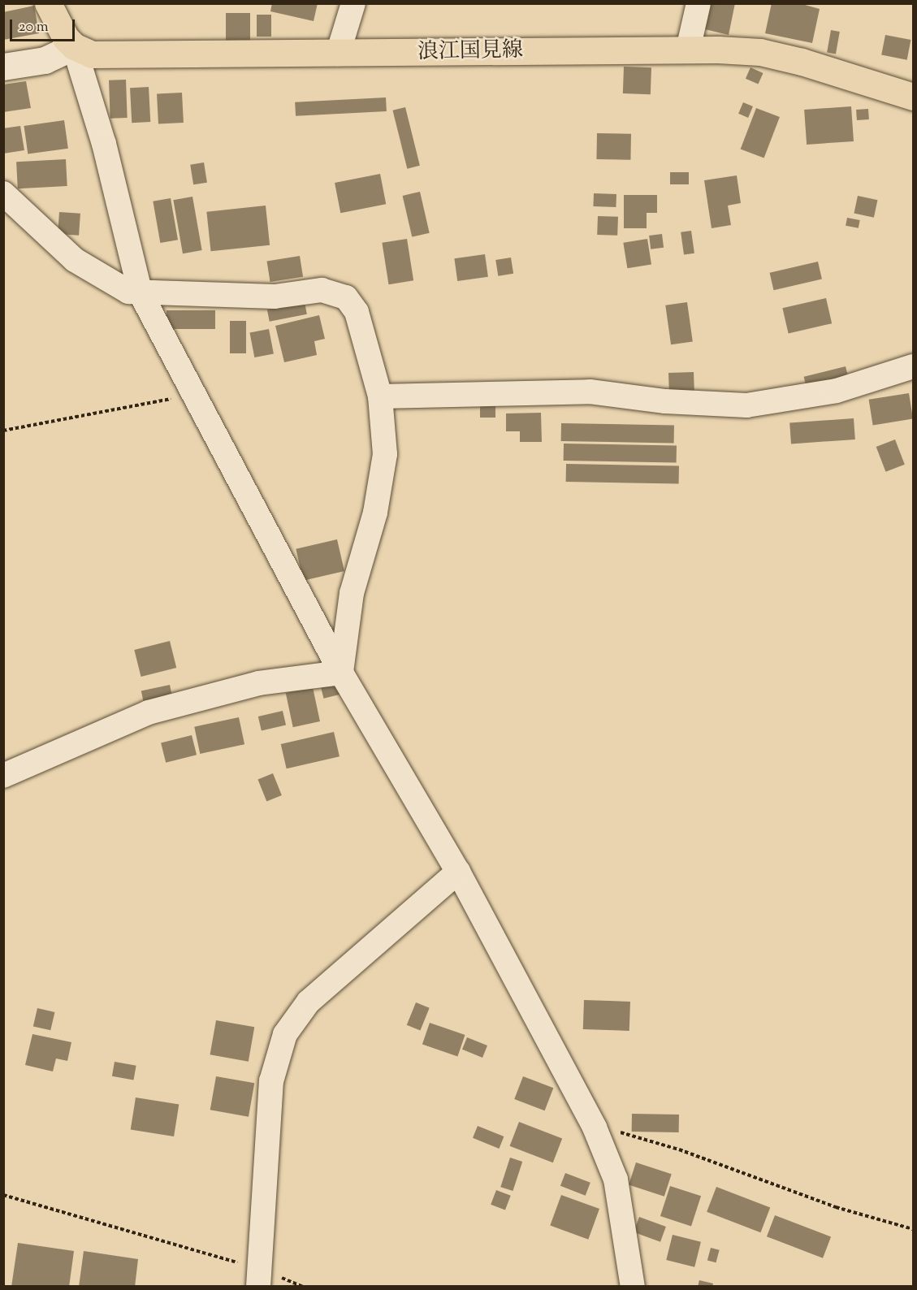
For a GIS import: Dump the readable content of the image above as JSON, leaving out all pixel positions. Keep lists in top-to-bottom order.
{
  "streets": {
    "main road": ["浪江国見線"]
  },
  "scale_bar": "20 m"
}
